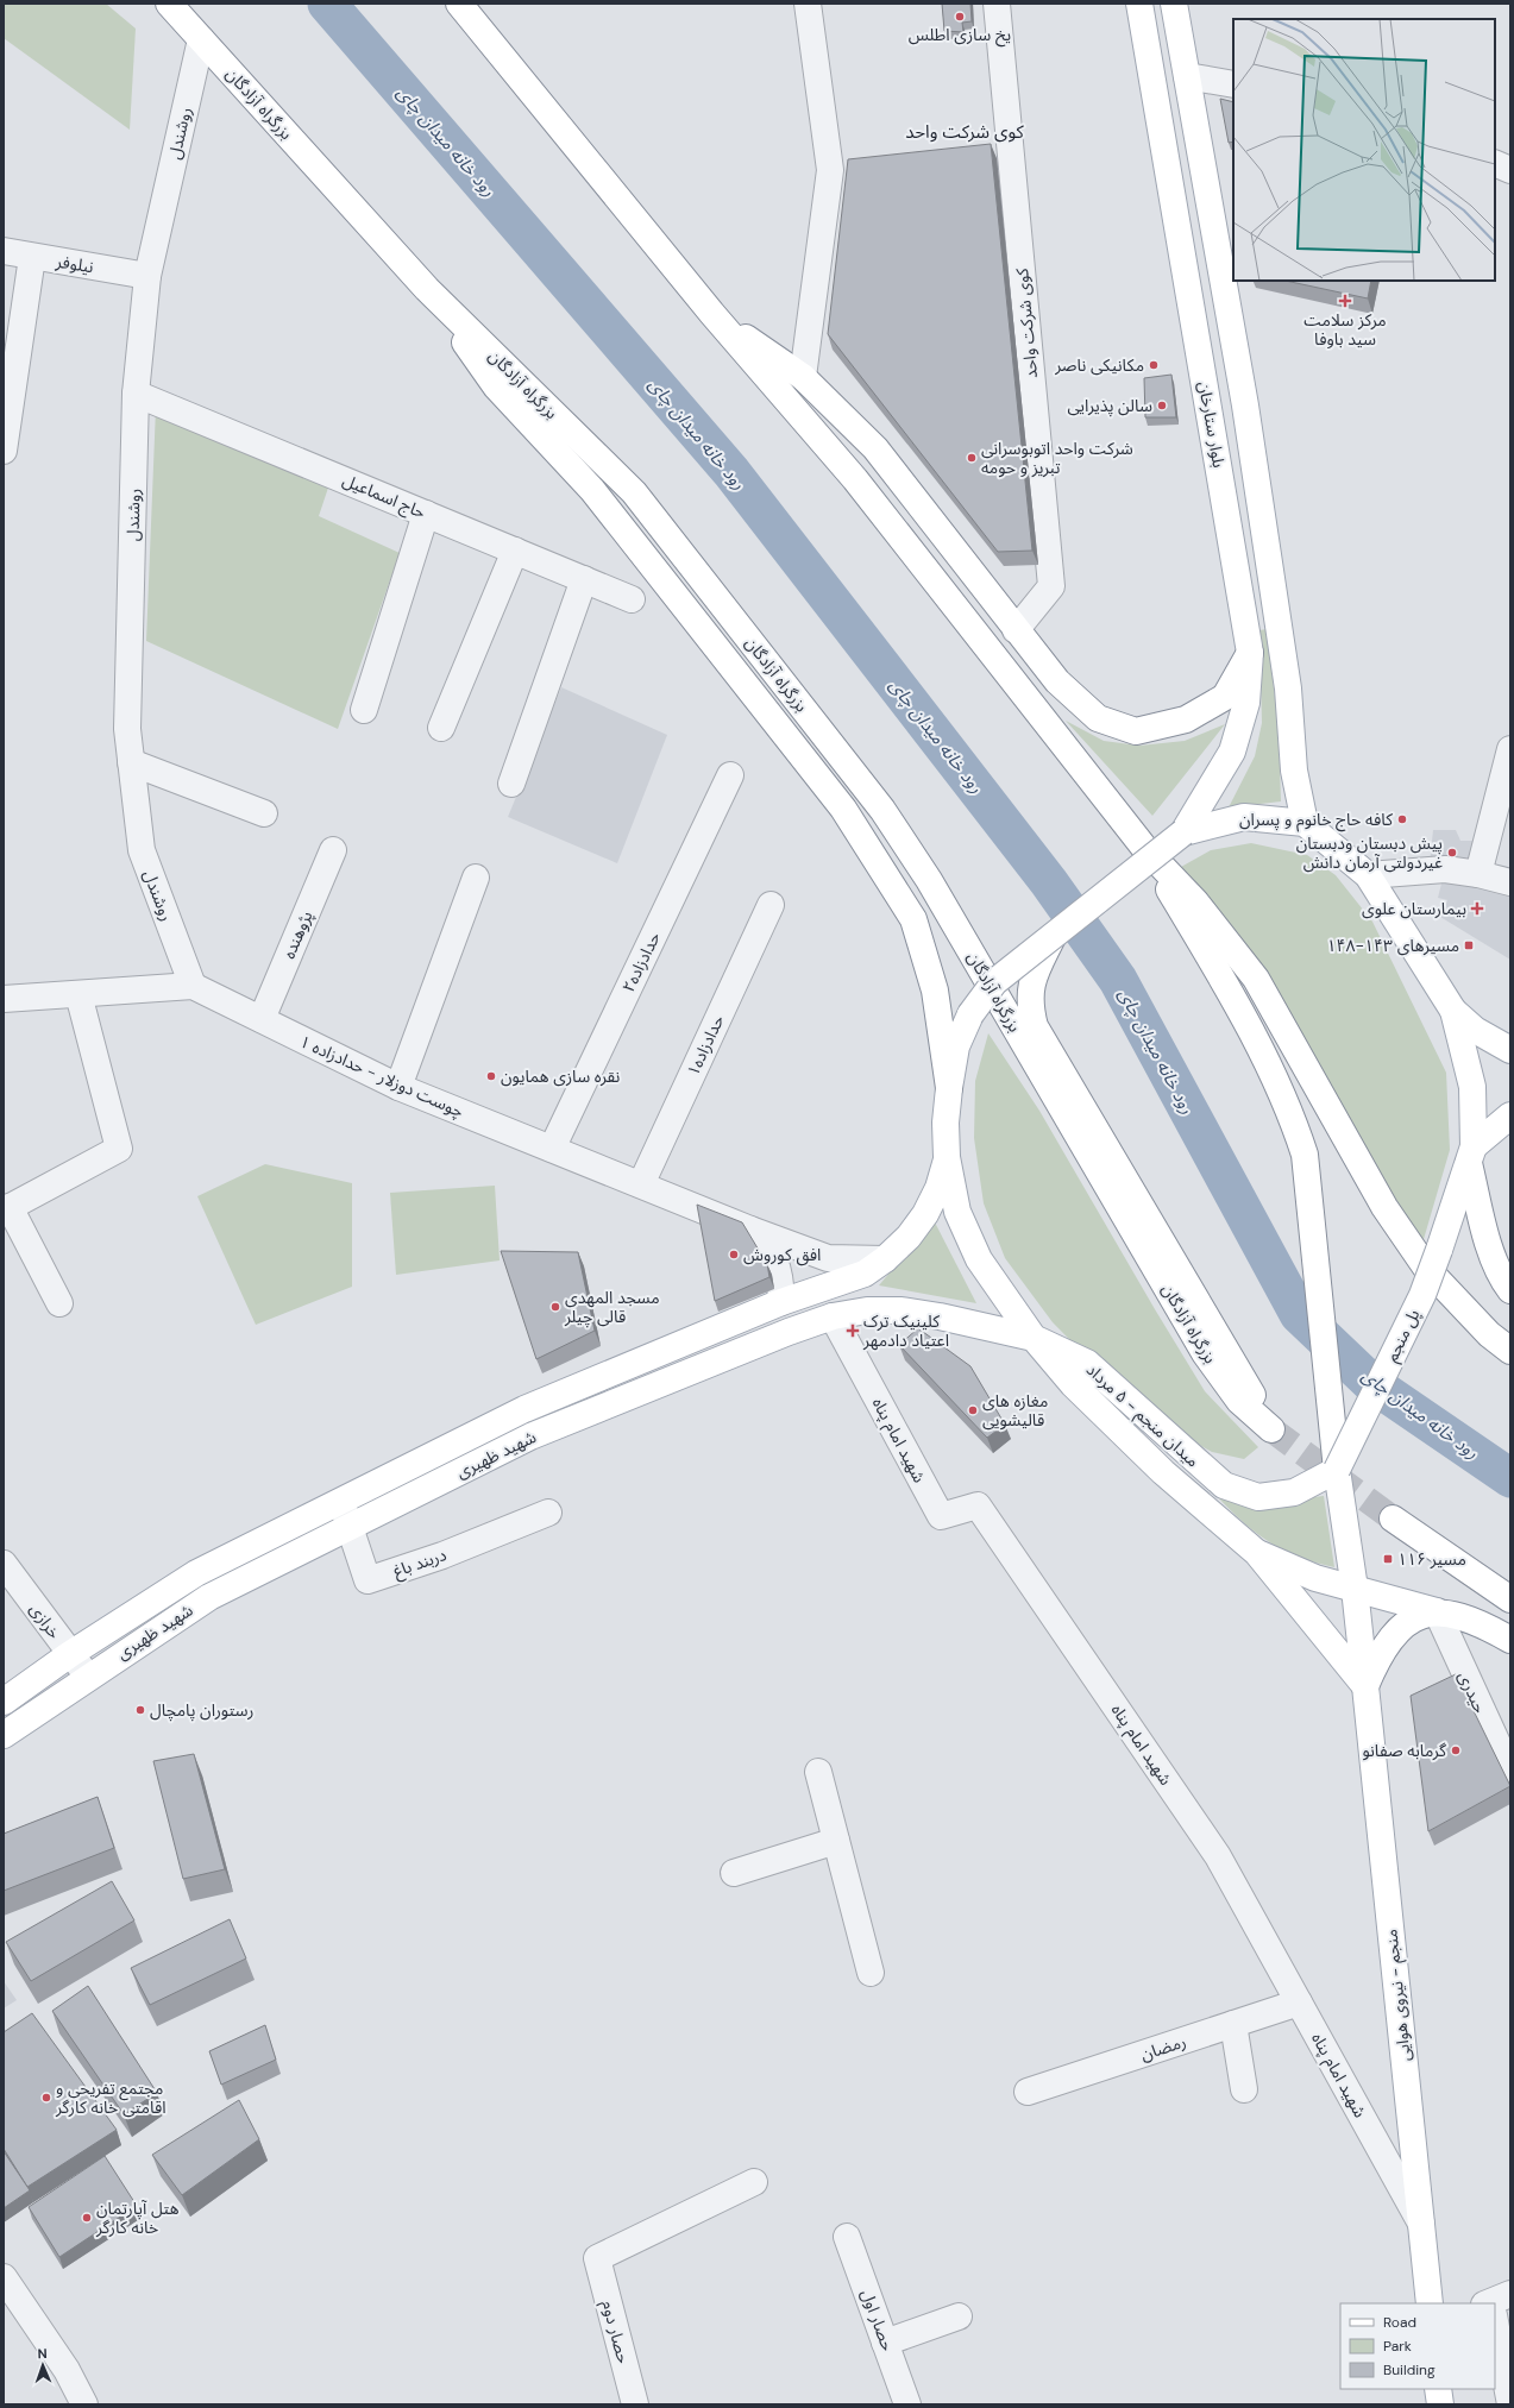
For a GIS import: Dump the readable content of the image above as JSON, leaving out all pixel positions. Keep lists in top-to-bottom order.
{
  "streets": {
    "main road": [
      "بزرگراه آزادگان",
      "بلوار ستارخان",
      "پل منجم",
      "میدان منجم - ۵ مرداد",
      "شهید ظهیری",
      "منجم - نیروی هوایی"
    ],
    "street": [
      "روشندل",
      "نیلوفر",
      "کوی شرکت واحد",
      "حاج اسماعیل",
      "پژوهنده",
      "حدادزاده۲",
      "حدادزاده۱",
      "چوست دوزلار - حدادزاده ۱",
      "شهید امام پناه",
      "دربند باغ",
      "خرازی",
      "حیدری",
      "رمضان",
      "حصار اول",
      "حصار دوم"
    ]
  },
  "crossings": [
    ["بزرگراه آزادگان", "روشندل"],
    ["روشندل", "نیلوفر"],
    ["روشندل", "حاج اسماعیل"],
    ["روشندل", "چوست دوزلار - حدادزاده ۱"],
    ["پژوهنده", "چوست دوزلار - حدادزاده ۱"],
    ["حدادزاده۲", "چوست دوزلار - حدادزاده ۱"],
    ["حدادزاده۱", "چوست دوزلار - حدادزاده ۱"],
    ["چوست دوزلار - حدادزاده ۱", "شهید ظهیری"],
    ["پل منجم", "میدان منجم - ۵ مرداد"],
    ["پل منجم", "منجم - نیروی هوایی"],
    ["میدان منجم - ۵ مرداد", "شهید ظهیری"],
    ["میدان منجم - ۵ مرداد", "منجم - نیروی هوایی"],
    ["شهید امام پناه", "شهید ظهیری"],
    ["شهید امام پناه", "منجم - نیروی هوایی"],
    ["شهید امام پناه", "رمضان"],
    ["شهید ظهیری", "دربند باغ"],
    ["شهید ظهیری", "خرازی"]
  ],
  "districts": ["کوی شرکت واحد"],
  "water": ["رود خانه میدان چای"],
  "places": {
    "other": [
      "یخ سازی اطلس",
      "مکانیکی ناصر",
      "سالن پذیرایی",
      "شرکت واحد اتوبوسرانی تبریز و حومه",
      "کافه حاج‌ خانوم‌ و پسران",
      "پیش دبستان ودبستان غیردولتی آرمان دانش",
      "نقره سازی همایون",
      "افق کوروش",
      "مسجد المهدی قالی چیلر",
      "مغازه های قالیشویی",
      "رستوران پامچال",
      "گرمابه صفانو",
      "مجتمع تفریحی و اقامتی خانه کارگر",
      "هتل آپارتمان خانه کارگر"
    ],
    "health": ["مرکز سلامت سید باوفا", "بیمارستان علوی", "کلینیک ترک اعتیاد دادمهر"],
    "transit": ["مسیرهای ۱۴۳-۱۴۸", "مسیر ۱۱۶"]
  },
  "legend": ["Road", "Park", "Building"],
  "north": "top"
}
